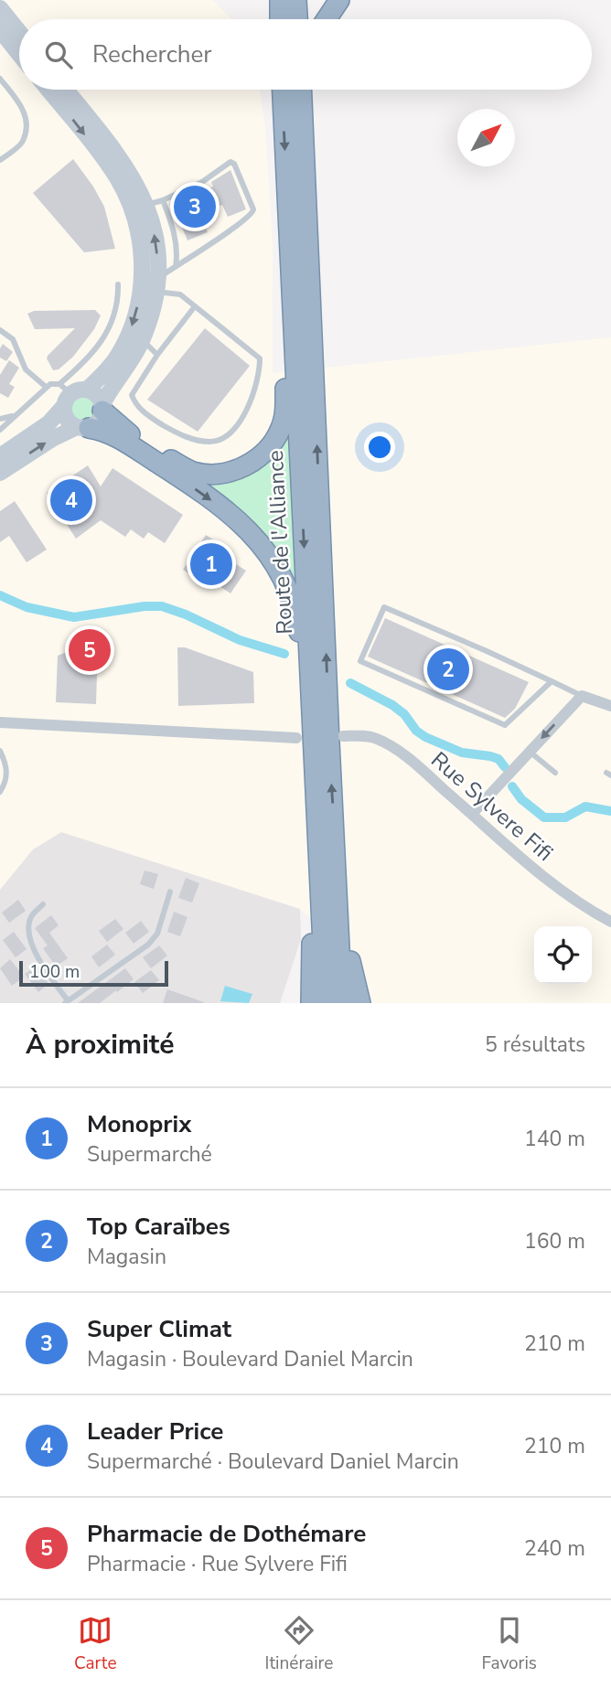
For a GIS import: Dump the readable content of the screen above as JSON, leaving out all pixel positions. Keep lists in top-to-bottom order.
{
  "streets": {
    "highway": ["Route de l'Alliance"],
    "street": ["Rue Sylvere Fifi"]
  },
  "scale_bar": "100 m",
  "north": "top right",
  "page": {
    "search": "Rechercher",
    "pins": [
      "3",
      "4",
      "1",
      "5",
      "2"
    ],
    "scale": "100 m",
    "heading": ["À proximité", "5 résultats"],
    "list": [
      {
        "mark": "1",
        "name": "Monoprix",
        "note": "Supermarché",
        "value": "140 m"
      },
      {
        "mark": "2",
        "name": "Top Caraïbes",
        "note": "Magasin",
        "value": "160 m"
      },
      {
        "mark": "3",
        "name": "Super Climat",
        "note": "Magasin · Boulevard Daniel Marcin",
        "value": "210 m"
      },
      {
        "mark": "4",
        "name": "Leader Price",
        "note": "Supermarché · Boulevard Daniel Marcin",
        "value": "210 m"
      },
      {
        "mark": "5",
        "name": "Pharmacie de Dothémare",
        "note": "Pharmacie · Rue Sylvere Fifi",
        "value": "240 m"
      }
    ],
    "nav": ["Carte", "Itinéraire", "Favoris"]
  }
}
